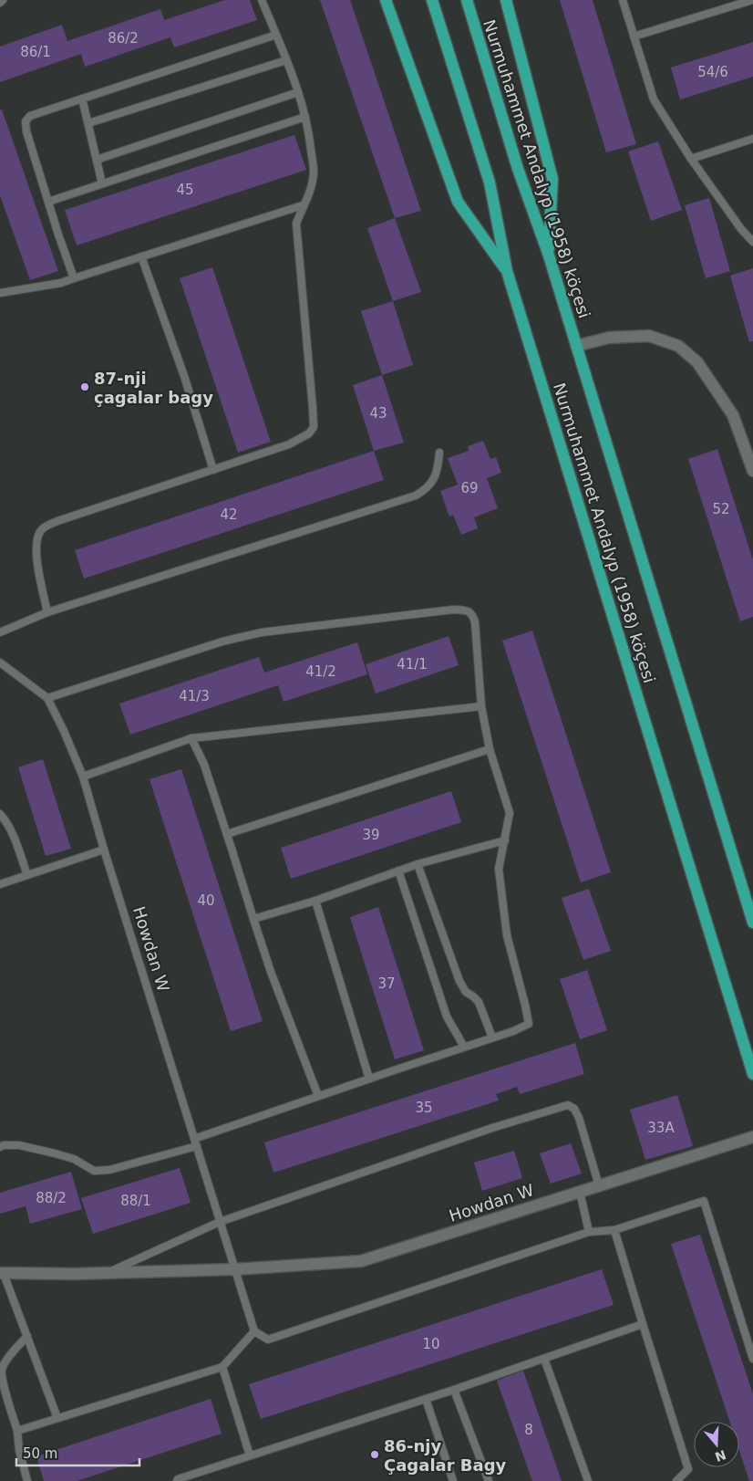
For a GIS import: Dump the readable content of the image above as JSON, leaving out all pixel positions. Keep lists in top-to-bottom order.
{
  "streets": {
    "main road": ["Nurmuhammet Andalyp (1958) köçesi"],
    "street": ["Howdan W"]
  },
  "places": ["87-nji çagalar bagy", "86-njy Çagalar Bagy"],
  "house_numbers": [
    "86/2",
    "86/1",
    "54/6",
    "45",
    "43",
    "69",
    "52",
    "42",
    "41/1",
    "41/2",
    "41/3",
    "39",
    "40",
    "37",
    "35",
    "33A",
    "88/2",
    "88/1",
    "10",
    "8"
  ],
  "scale_bar": "50 m",
  "north": "bottom"
}
